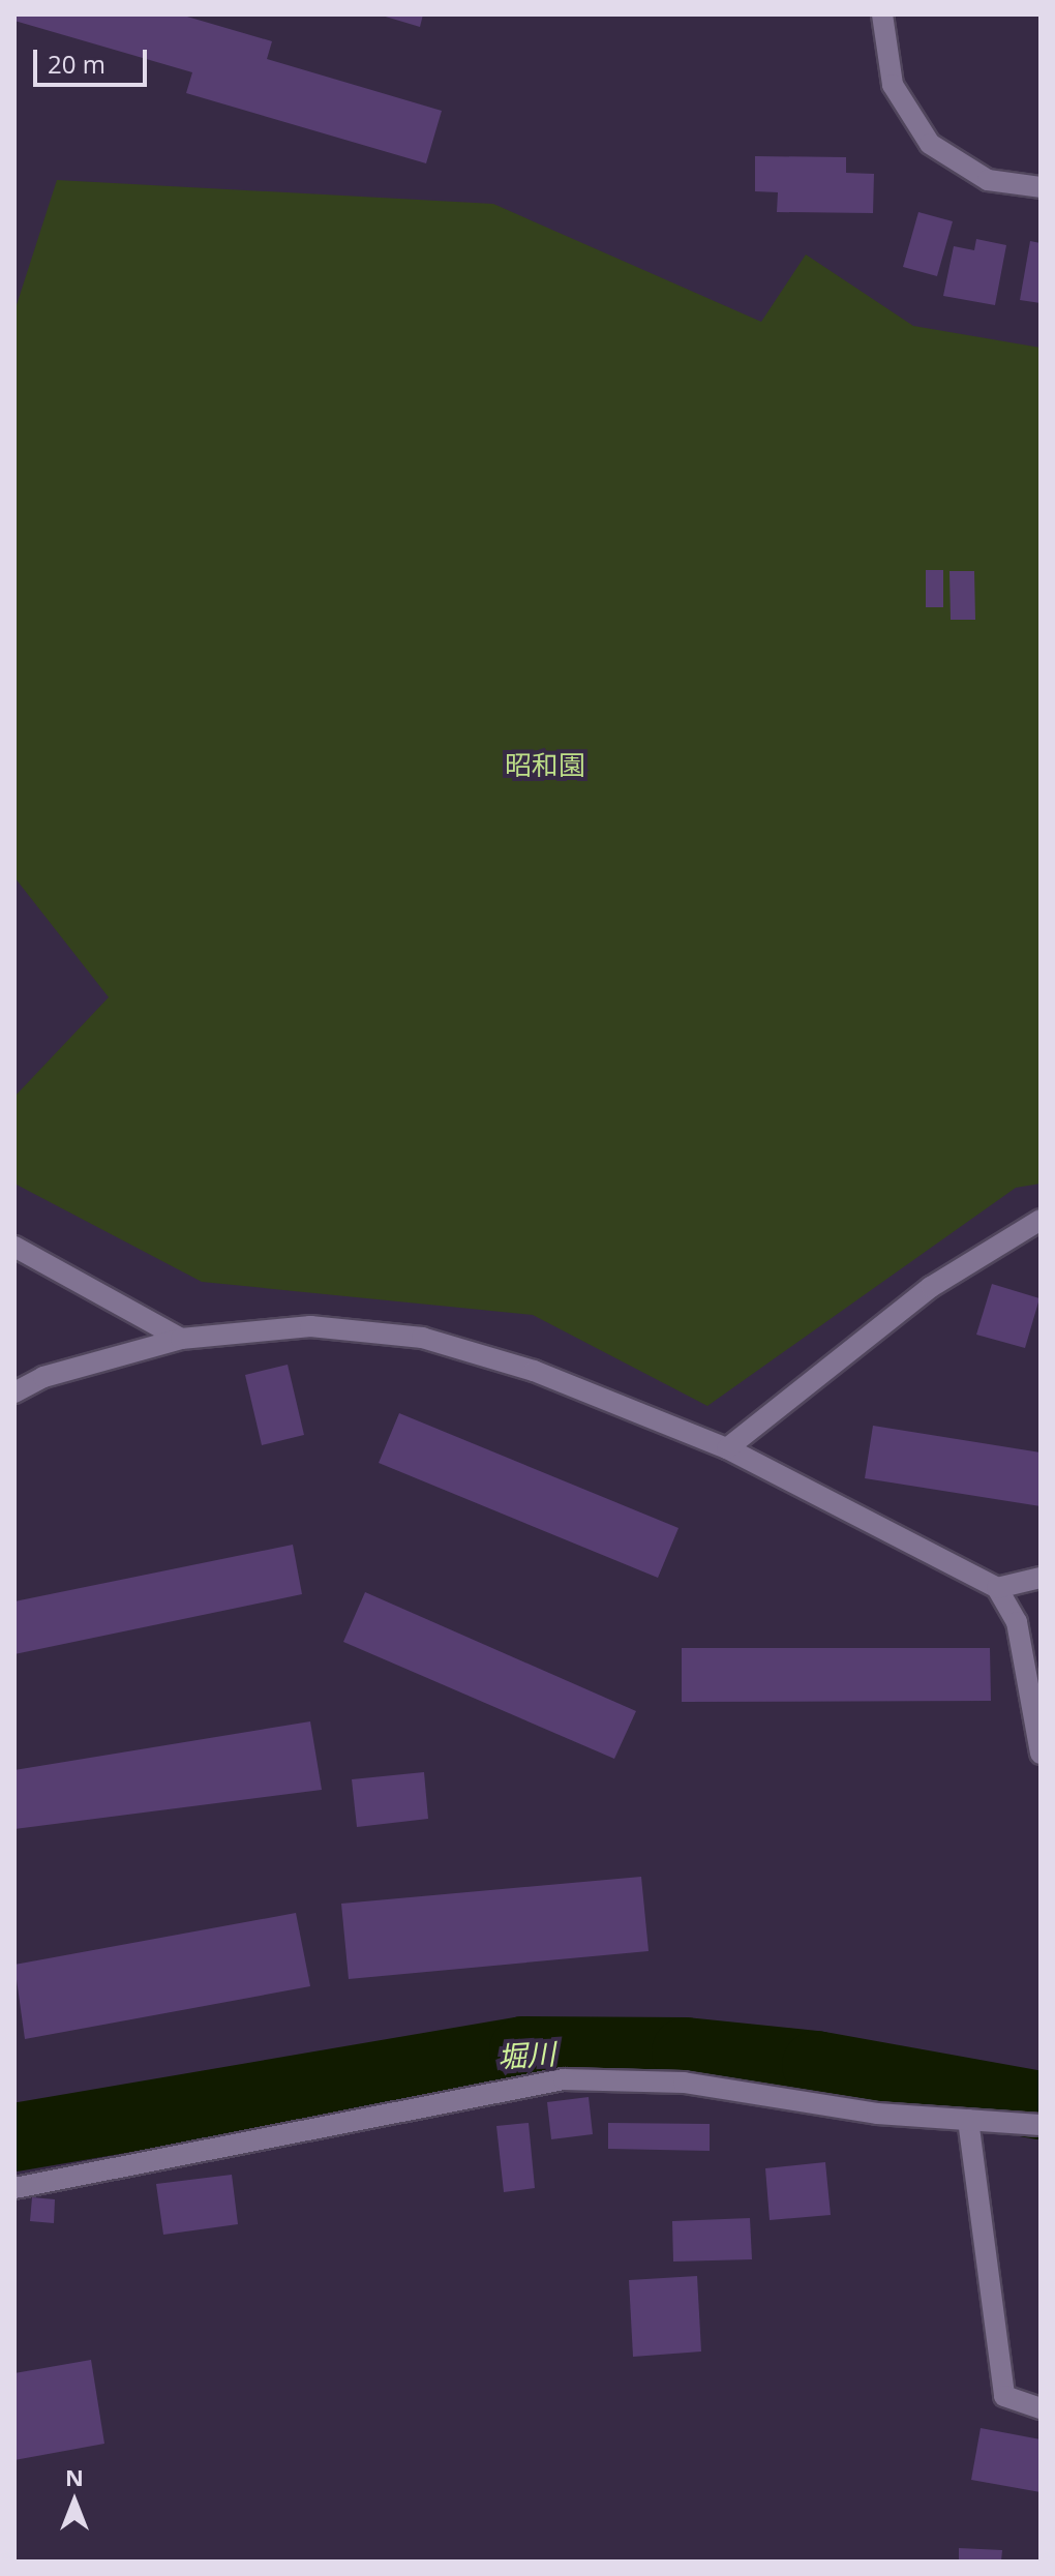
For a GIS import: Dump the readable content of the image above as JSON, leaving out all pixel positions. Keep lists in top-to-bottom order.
{
  "water": ["堀川"],
  "parks": ["昭和園"],
  "scale_bar": "20 m",
  "north": "top"
}
